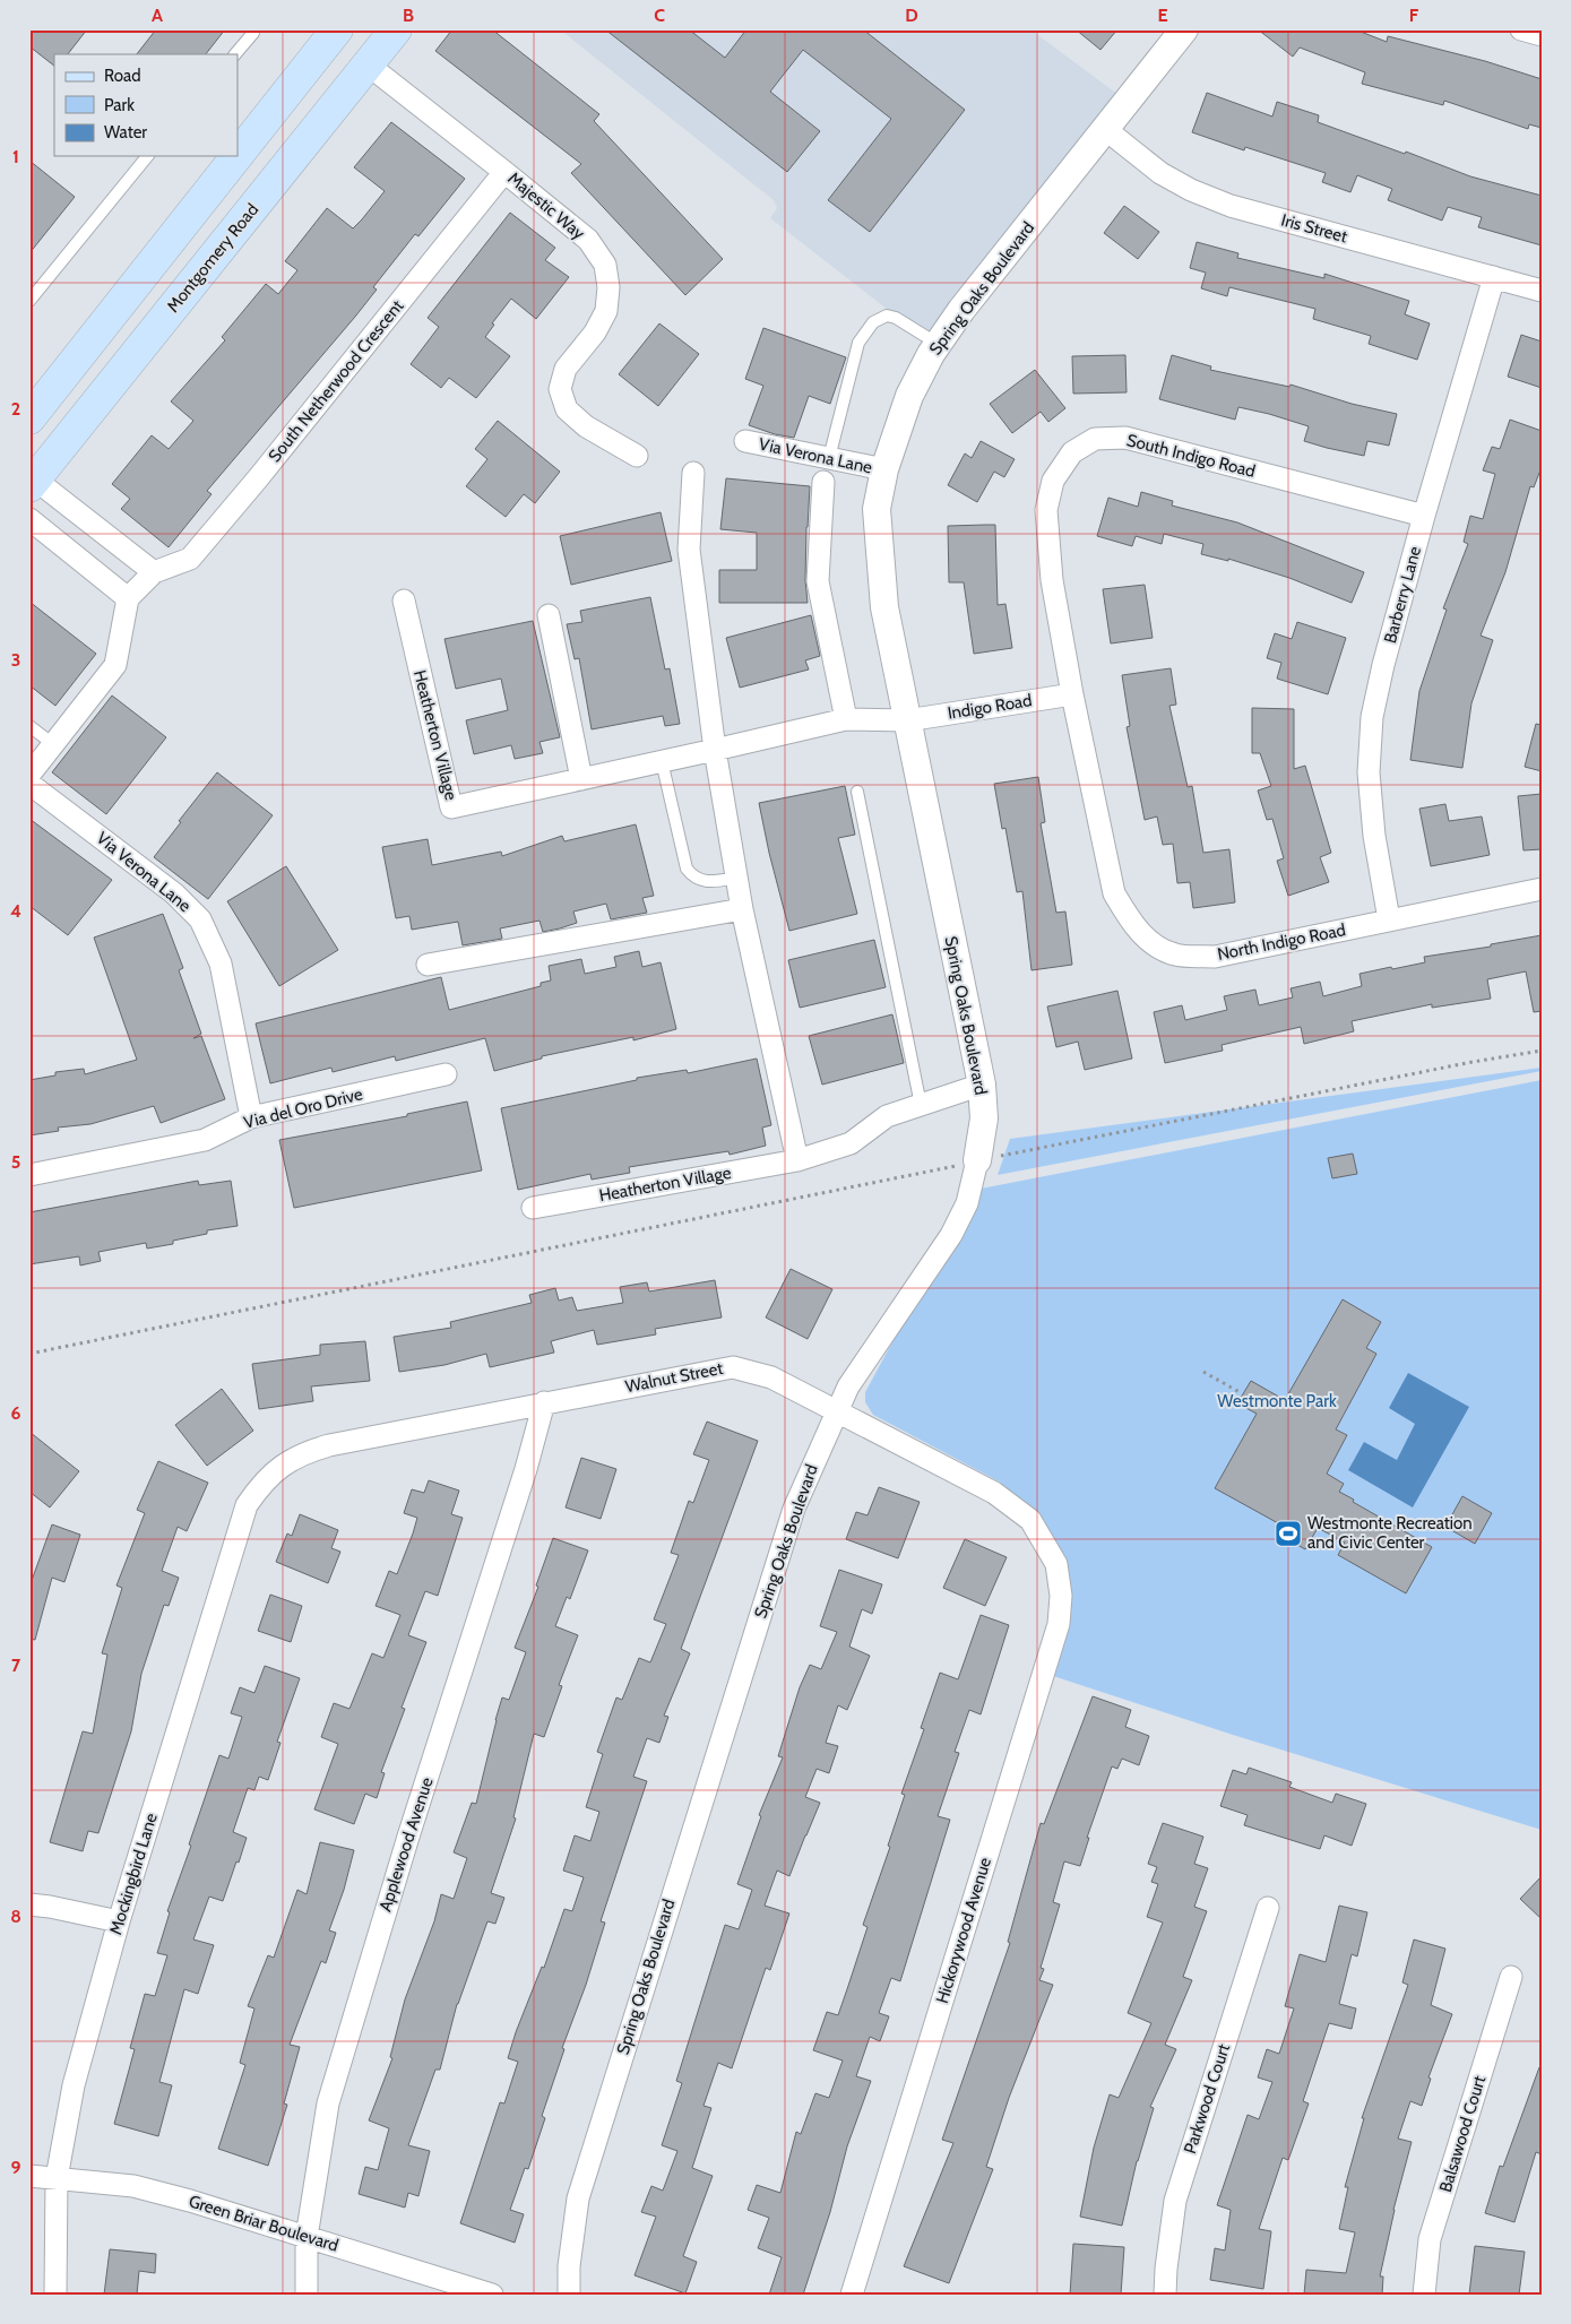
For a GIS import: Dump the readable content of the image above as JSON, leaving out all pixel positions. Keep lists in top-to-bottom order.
{
  "streets": {
    "main road": ["Montgomery Road"],
    "street": [
      "Majestic Way",
      "Iris Street",
      "Spring Oaks Boulevard",
      "South Netherwood Crescent",
      "Via Verona Lane",
      "South Indigo Road",
      "Barberry Lane",
      "Indigo Road",
      "Heatherton Village",
      "North Indigo Road",
      "Via del Oro Drive",
      "Walnut Street",
      "Applewood Avenue",
      "Mockingbird Lane",
      "Hickorywood Avenue",
      "Parkwood Court",
      "Balsawood Court",
      "Green Briar Boulevard"
    ]
  },
  "crossings": [
    ["Majestic Way", "Montgomery Road"],
    ["Majestic Way", "South Netherwood Crescent"],
    ["Iris Street", "Spring Oaks Boulevard"],
    ["Iris Street", "Barberry Lane"],
    ["Spring Oaks Boulevard", "Via Verona Lane"],
    ["Spring Oaks Boulevard", "Indigo Road"],
    ["Spring Oaks Boulevard", "Heatherton Village"],
    ["Spring Oaks Boulevard", "Walnut Street"],
    ["Via Verona Lane", "Via del Oro Drive"],
    ["South Indigo Road", "Barberry Lane"],
    ["South Indigo Road", "Indigo Road"],
    ["South Indigo Road", "North Indigo Road"],
    ["Barberry Lane", "North Indigo Road"],
    ["Indigo Road", "Heatherton Village"],
    ["Indigo Road", "North Indigo Road"],
    ["Walnut Street", "Applewood Avenue"],
    ["Walnut Street", "Mockingbird Lane"],
    ["Walnut Street", "Hickorywood Avenue"],
    ["Applewood Avenue", "Green Briar Boulevard"],
    ["Mockingbird Lane", "Green Briar Boulevard"]
  ],
  "parks": ["Westmonte Park"],
  "places": {
    "sports": ["Westmonte Recreation and Civic Center"]
  },
  "legend": ["Road", "Park", "Water"],
  "grid": {
    "columns": [
      "A",
      "B",
      "C",
      "D",
      "E",
      "F"
    ],
    "rows": [
      "1",
      "2",
      "3",
      "4",
      "5",
      "6",
      "7",
      "8",
      "9"
    ]
  }
}
